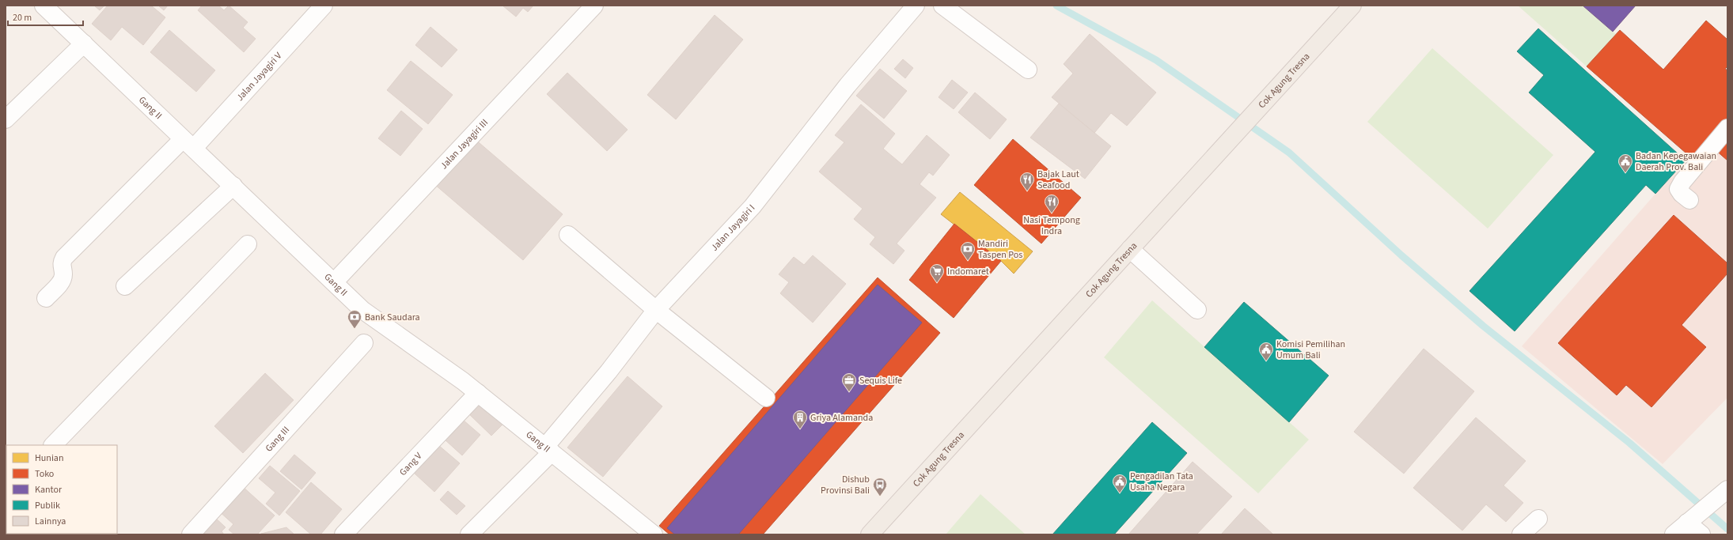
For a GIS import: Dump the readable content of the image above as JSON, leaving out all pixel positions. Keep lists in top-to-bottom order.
{
  "streets": {
    "main road": ["Cok Agung Tresna"],
    "street": [
      "Jalan Jayagiri V",
      "Gang II",
      "Jalan Jayagiri III",
      "Jalan Jayagiri I",
      "Gang III",
      "Gang V"
    ]
  },
  "crossings": [
    ["Jalan Jayagiri V", "Gang II"],
    ["Gang II", "Jalan Jayagiri III"],
    ["Gang II", "Jalan Jayagiri I"],
    ["Gang II", "Gang V"]
  ],
  "places": {
    "public building": ["Badan Kepegawaian Daerah Prov. Bali", "Komisi Pemilihan Umum Bali", "Pengadilan Tata Usaha Negara"],
    "restaurant": ["Bajak Laut Seafood", "Nasi Tempong Indra"],
    "bank": ["Mandiri Taspen Pos", "Bank Saudara"],
    "supermarket": ["Indomaret"],
    "office": ["Sequis Life"],
    "building": ["Griya Alamanda"],
    "bus stop": ["Dishub Provinsi Bali"]
  },
  "legend": [
    "Hunian",
    "Toko",
    "Kantor",
    "Publik",
    "Lainnya"
  ],
  "scale_bar": "20 m"
}
